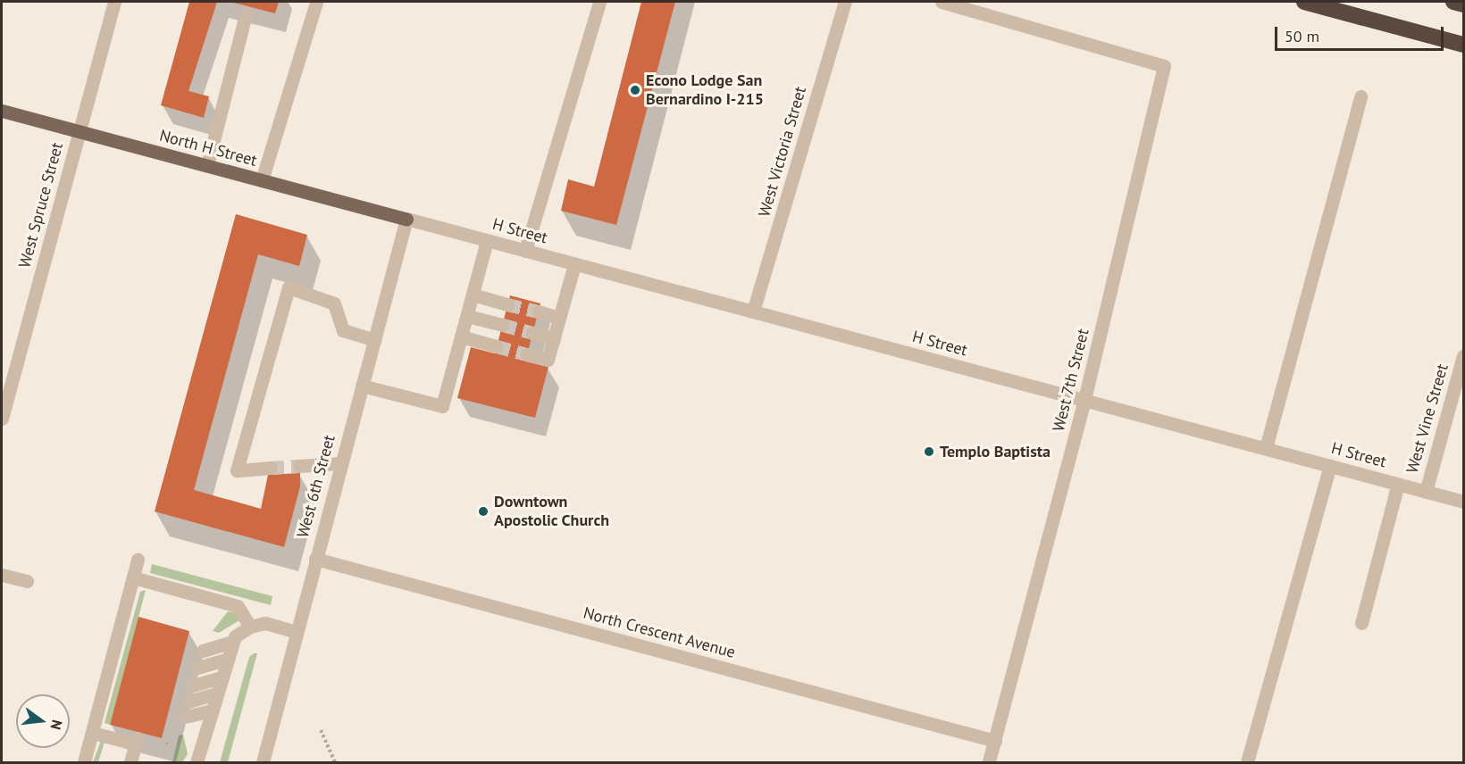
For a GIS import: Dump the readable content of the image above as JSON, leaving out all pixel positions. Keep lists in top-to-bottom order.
{
  "streets": {
    "main road": ["North H Street"],
    "street": [
      "West Victoria Street",
      "West Spruce Street",
      "H Street",
      "West 7th Street",
      "West Vine Street",
      "West 6th Street",
      "North Crescent Avenue"
    ]
  },
  "crossings": [
    ["North H Street", "West Spruce Street"],
    ["North H Street", "H Street"],
    ["North H Street", "West 6th Street"],
    ["West Victoria Street", "H Street"],
    ["H Street", "West 7th Street"],
    ["H Street", "West Vine Street"],
    ["H Street", "West 6th Street"],
    ["West 7th Street", "North Crescent Avenue"],
    ["West 6th Street", "North Crescent Avenue"]
  ],
  "places": ["Econo Lodge San Bernardino I-215", "Templo Baptista", "Downtown Apostolic Church"],
  "scale_bar": "50 m",
  "north": "right"
}
